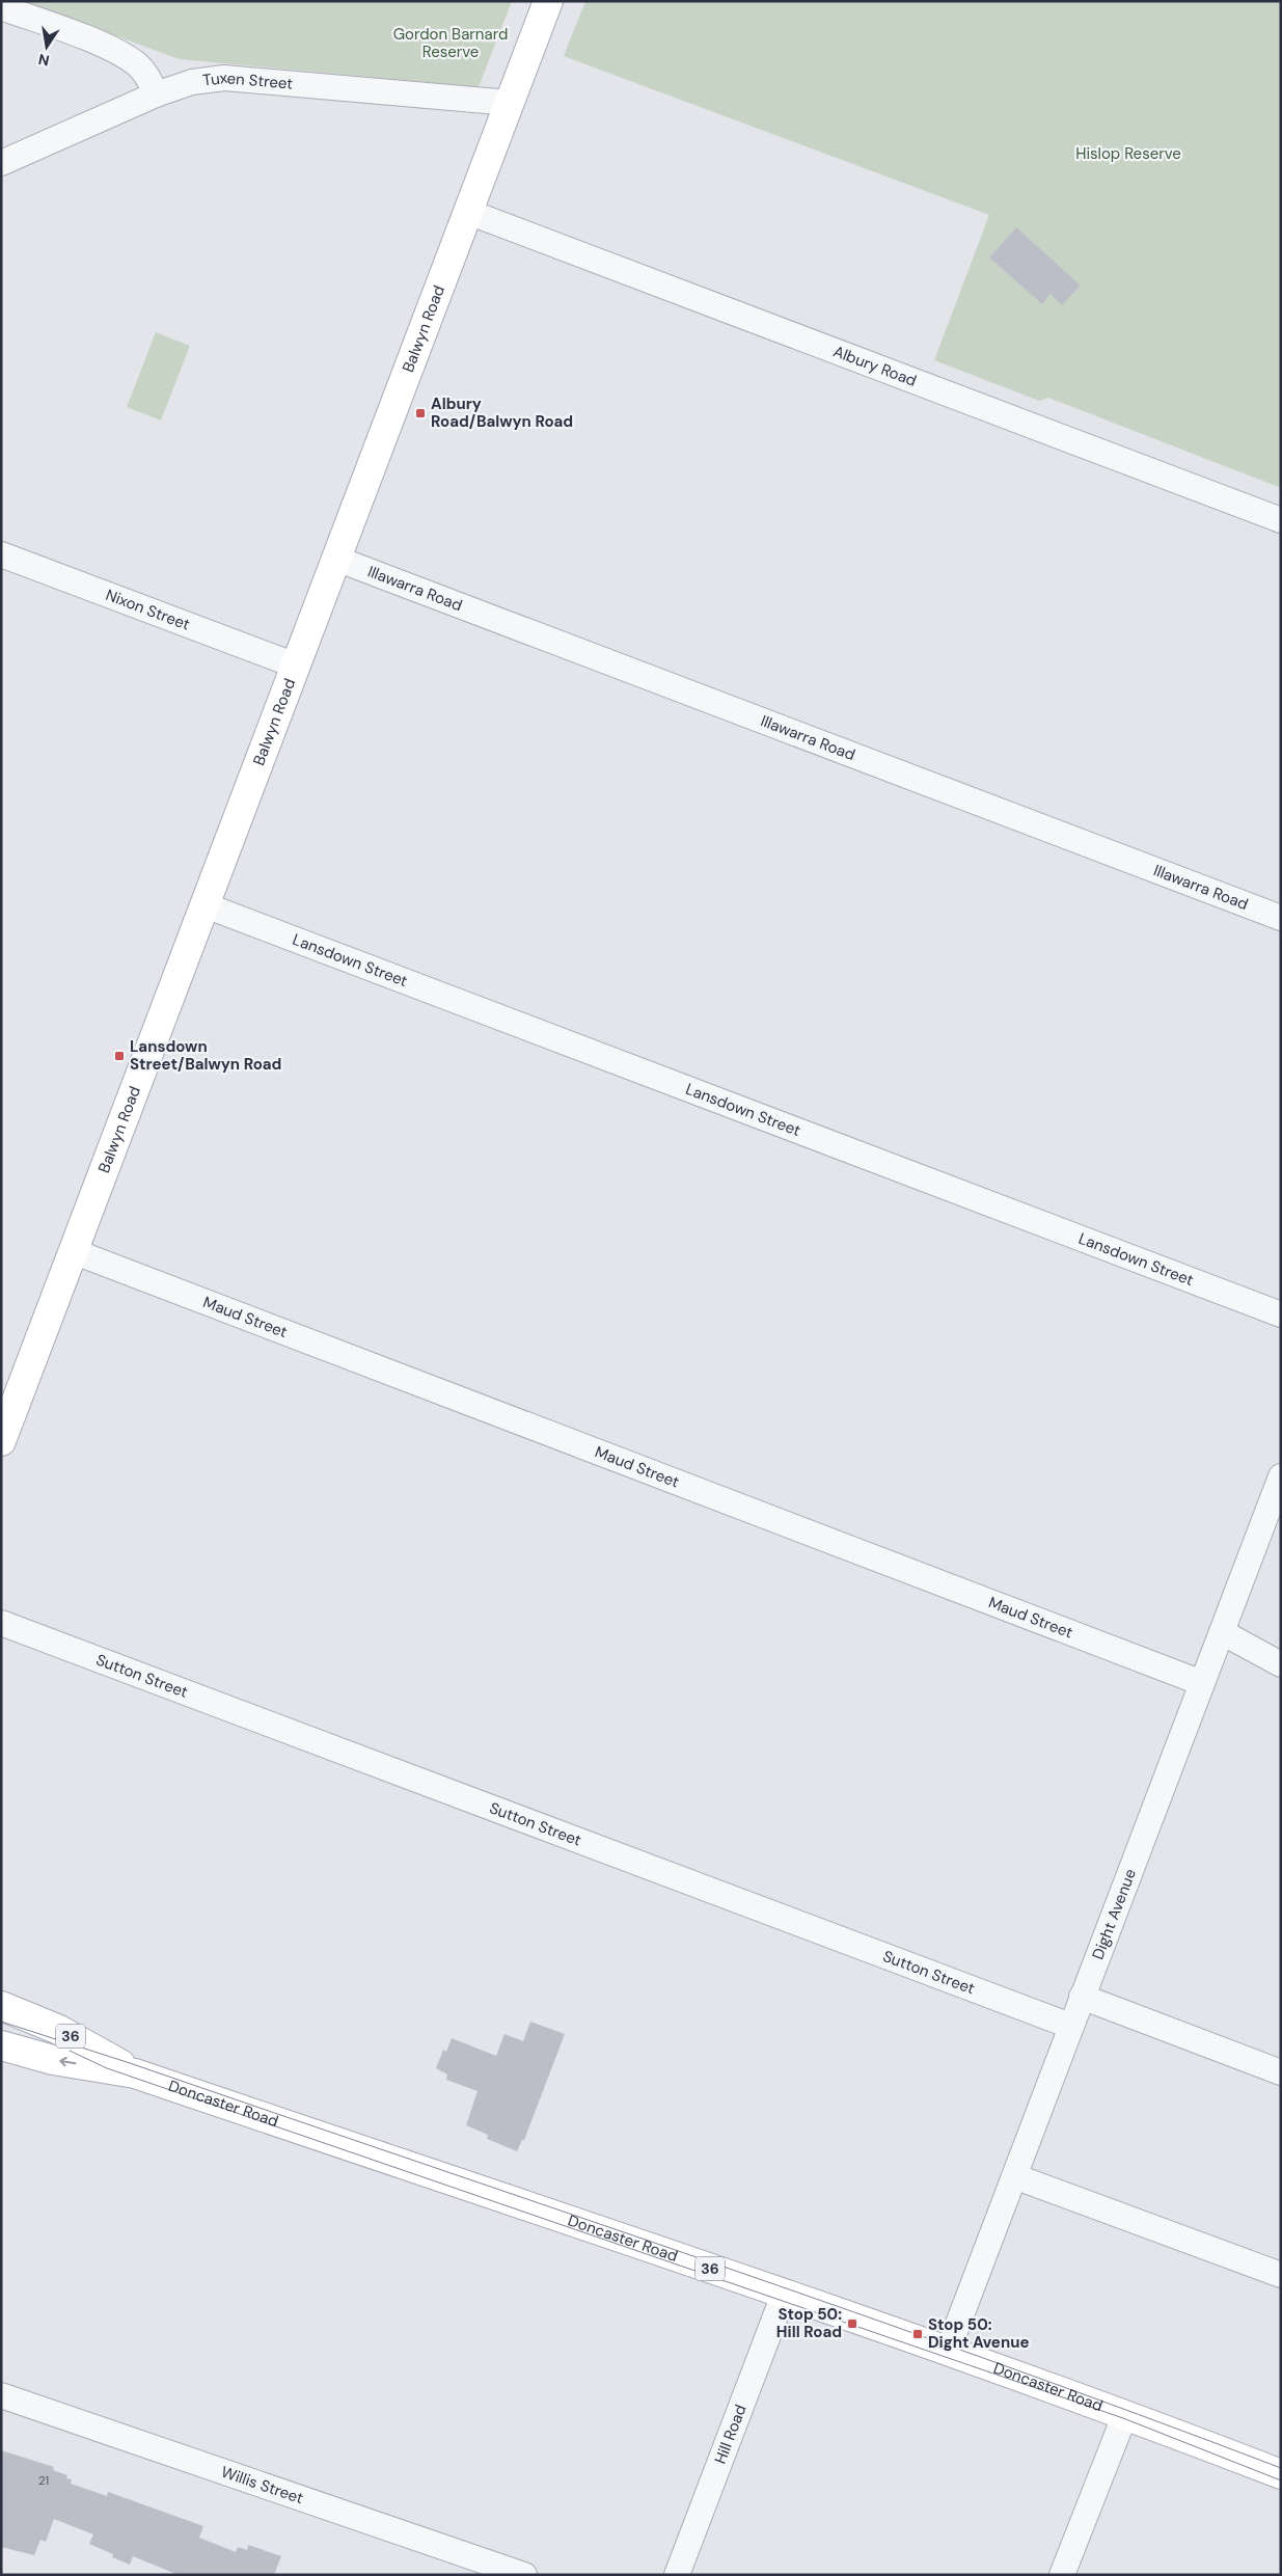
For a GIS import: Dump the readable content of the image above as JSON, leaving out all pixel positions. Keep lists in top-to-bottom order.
{
  "streets": {
    "main road": ["Balwyn Road", "36", "Doncaster Road"],
    "street": [
      "Tuxen Street",
      "Albury Road",
      "Illawarra Road",
      "Nixon Street",
      "Lansdown Street",
      "Maud Street",
      "Sutton Street",
      "Dight Avenue",
      "Hill Road",
      "Willis Street"
    ]
  },
  "crossings": [
    ["Tuxen Street", "Balwyn Road"],
    ["Balwyn Road", "Albury Road"],
    ["Balwyn Road", "Illawarra Road"],
    ["Balwyn Road", "Nixon Street"],
    ["Balwyn Road", "Lansdown Street"],
    ["Balwyn Road", "Maud Street"],
    ["Maud Street", "Dight Avenue"],
    ["Sutton Street", "Dight Avenue"],
    ["Dight Avenue", "Doncaster Road"],
    ["Doncaster Road", "Hill Road"]
  ],
  "parks": ["Gordon Barnard Reserve", "Hislop Reserve"],
  "places": {
    "transit": [
      "Albury Road/Balwyn Road",
      "Lansdown Street/Balwyn Road",
      "Stop 50: Hill Road",
      "Stop 50: Dight Avenue"
    ]
  },
  "house_numbers": ["21"],
  "north": "bottom"
}
